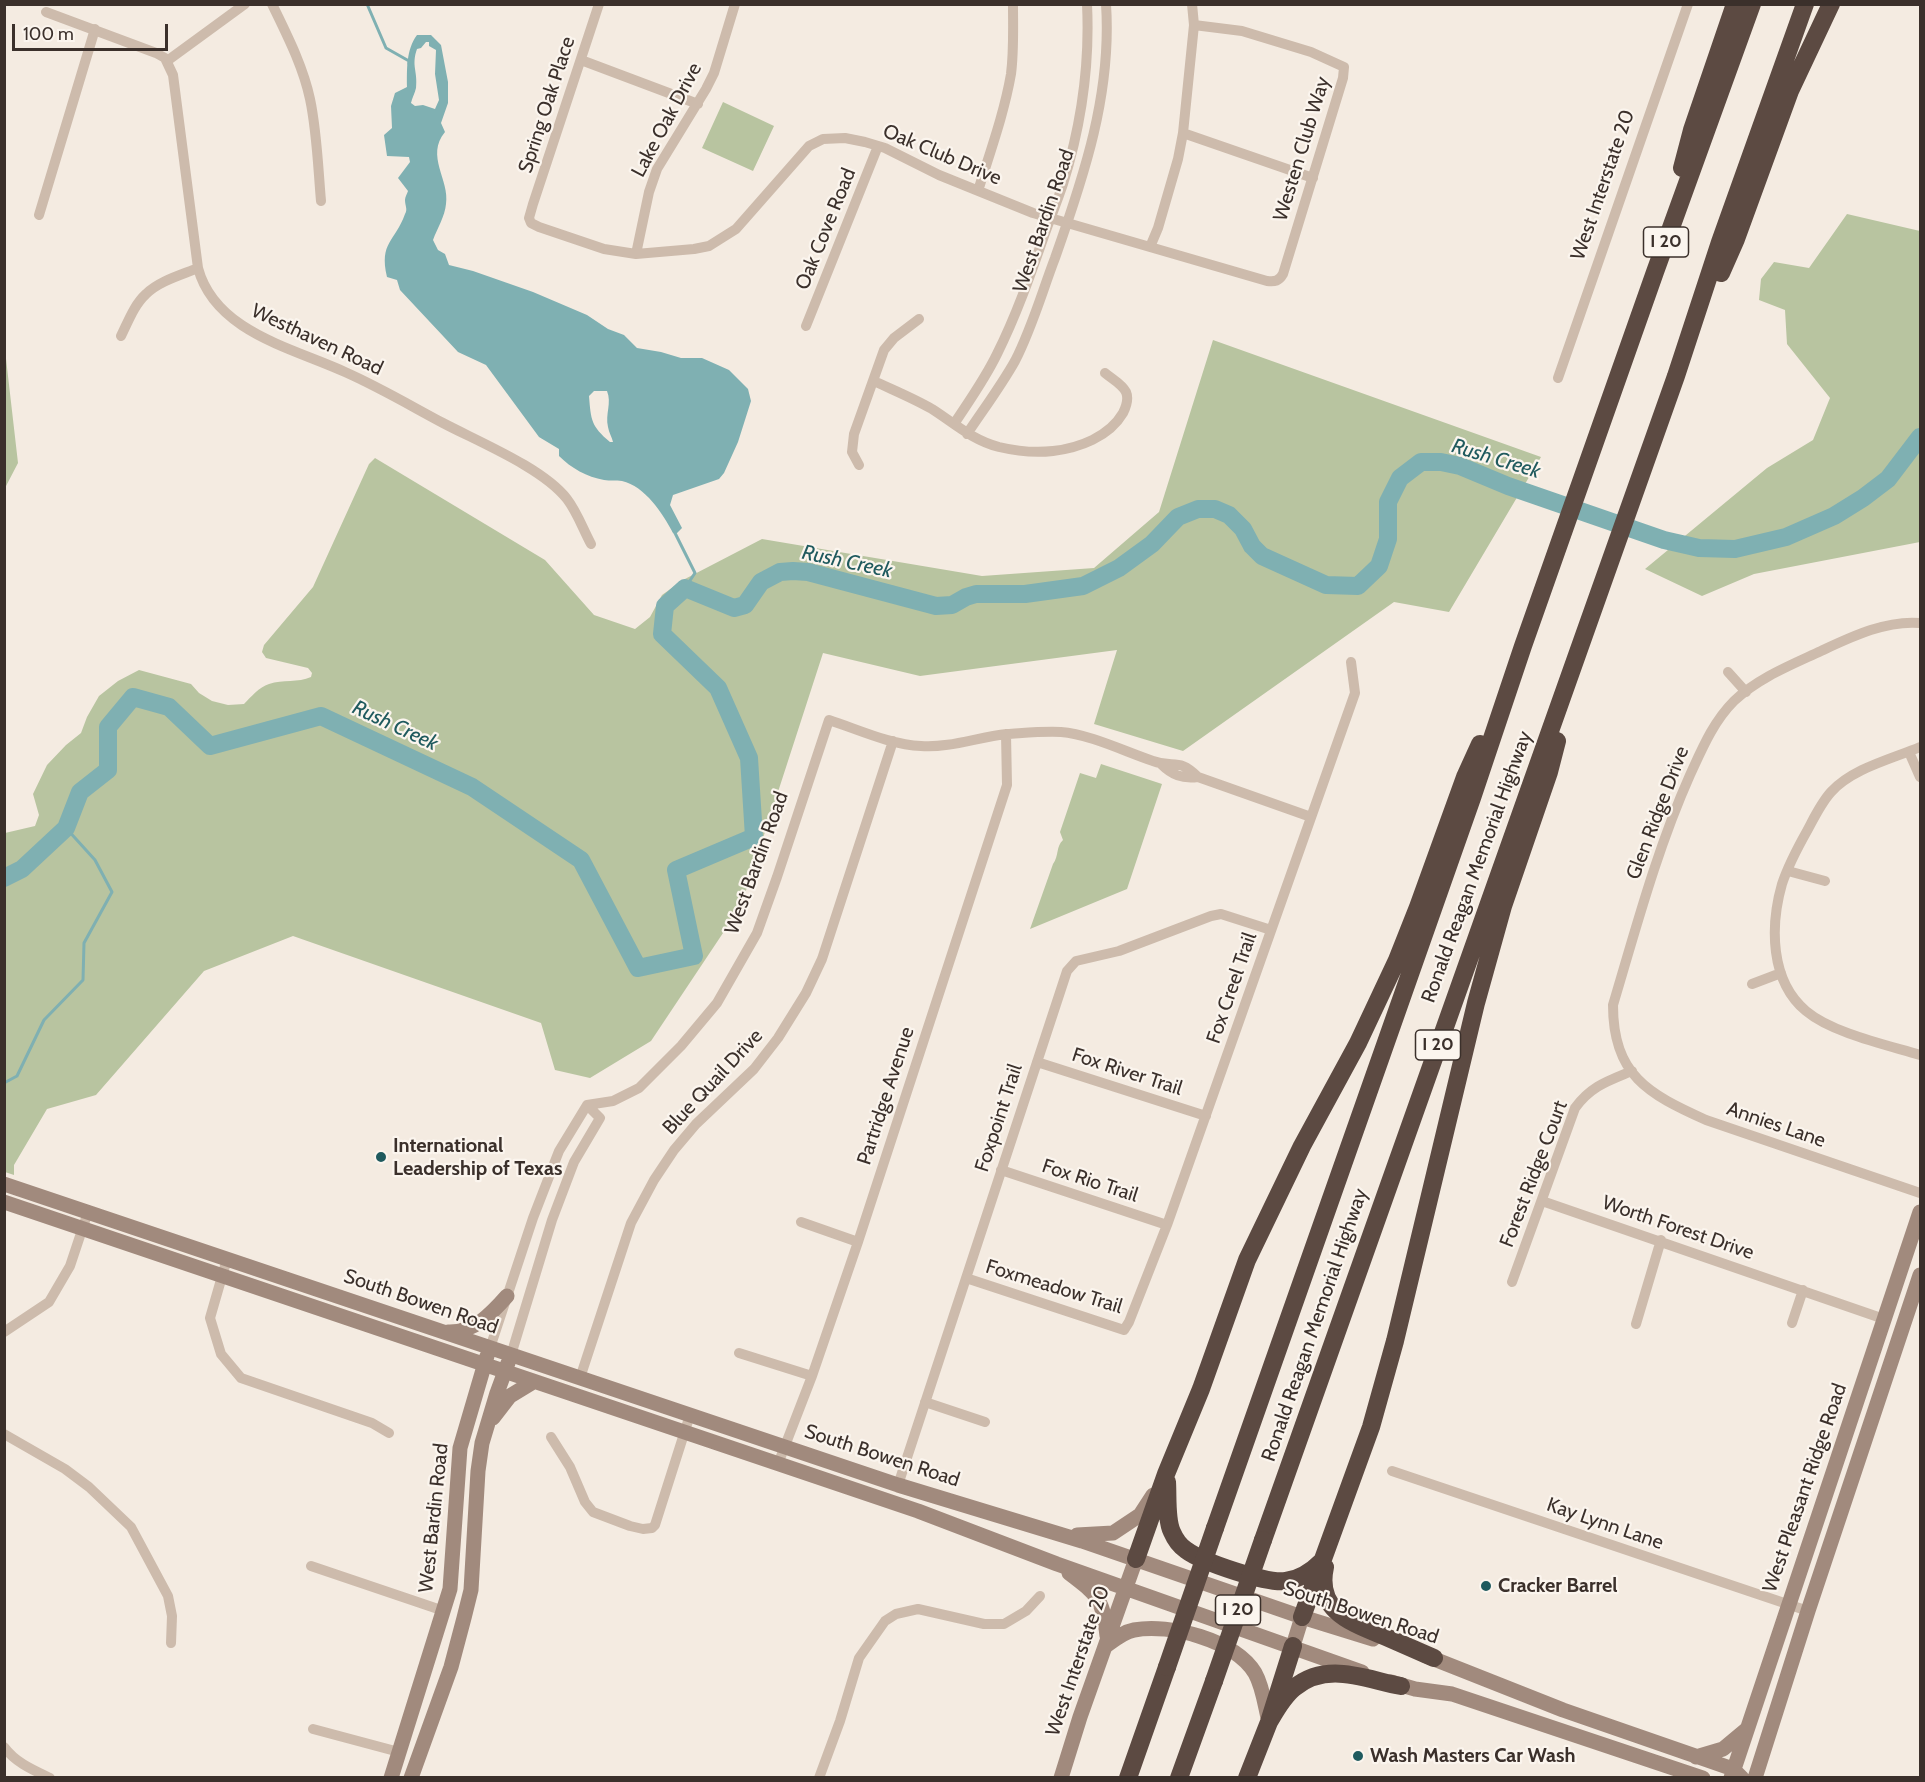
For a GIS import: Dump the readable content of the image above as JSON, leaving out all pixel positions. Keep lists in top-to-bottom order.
{
  "streets": {
    "highway": ["I 20", "Ronald Reagan Memorial Highway"],
    "main road": [
      "West Interstate 20",
      "West Bardin Road",
      "South Bowen Road",
      "West Pleasant Ridge Road"
    ],
    "street": [
      "Spring Oak Place",
      "Lake Oak Drive",
      "Westen Club Way",
      "Oak Club Drive",
      "Oak Cove Road",
      "Westhaven Road",
      "Glen Ridge Drive",
      "Fox Creel Trail",
      "Fox River Trail",
      "Blue Quail Drive",
      "Partridge Avenue",
      "Foxpoint Trail",
      "Annies Lane",
      "Forest Ridge Court",
      "Fox Rio Trail",
      "Worth Forest Drive",
      "Foxmeadow Trail",
      "Kay Lynn Lane"
    ]
  },
  "crossings": [
    ["Spring Oak Place", "Oak Club Drive"],
    ["Lake Oak Drive", "Oak Club Drive"],
    ["Westen Club Way", "Oak Club Drive"],
    ["Oak Club Drive", "West Bardin Road"],
    ["Oak Club Drive", "Oak Cove Road"],
    ["West Interstate 20", "South Bowen Road"],
    ["West Bardin Road", "Blue Quail Drive"],
    ["West Bardin Road", "South Bowen Road"],
    ["Glen Ridge Drive", "Annies Lane"],
    ["Glen Ridge Drive", "Forest Ridge Court"],
    ["Fox Creel Trail", "Fox River Trail"],
    ["Fox Creel Trail", "Foxpoint Trail"],
    ["Fox Creel Trail", "Fox Rio Trail"],
    ["Fox Creel Trail", "Foxmeadow Trail"],
    ["Fox River Trail", "Foxpoint Trail"],
    ["Blue Quail Drive", "South Bowen Road"],
    ["Partridge Avenue", "South Bowen Road"],
    ["Foxpoint Trail", "Fox Rio Trail"],
    ["Foxpoint Trail", "Foxmeadow Trail"],
    ["Foxpoint Trail", "South Bowen Road"],
    ["Annies Lane", "Forest Ridge Court"],
    ["Forest Ridge Court", "Worth Forest Drive"],
    ["Worth Forest Drive", "West Pleasant Ridge Road"],
    ["South Bowen Road", "West Pleasant Ridge Road"],
    ["West Pleasant Ridge Road", "Kay Lynn Lane"]
  ],
  "water": ["Rush Creek"],
  "places": ["International Leadership of Texas", "Cracker Barrel", "Wash Masters Car Wash"],
  "scale_bar": "100 m"
}
